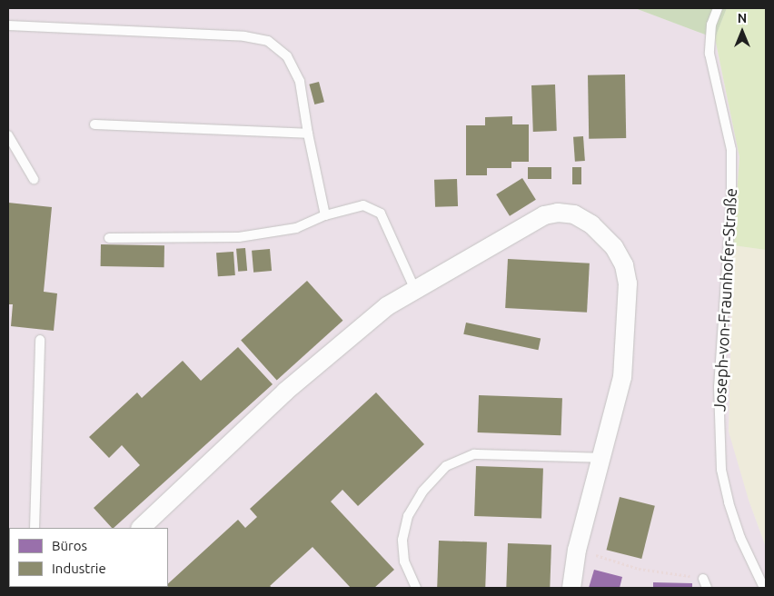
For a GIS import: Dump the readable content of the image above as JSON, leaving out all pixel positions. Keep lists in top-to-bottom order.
{
  "streets": {
    "lane": ["Joseph-von-Fraunhofer-Straße"]
  },
  "legend": ["Büros", "Industrie"],
  "north": "top"
}
